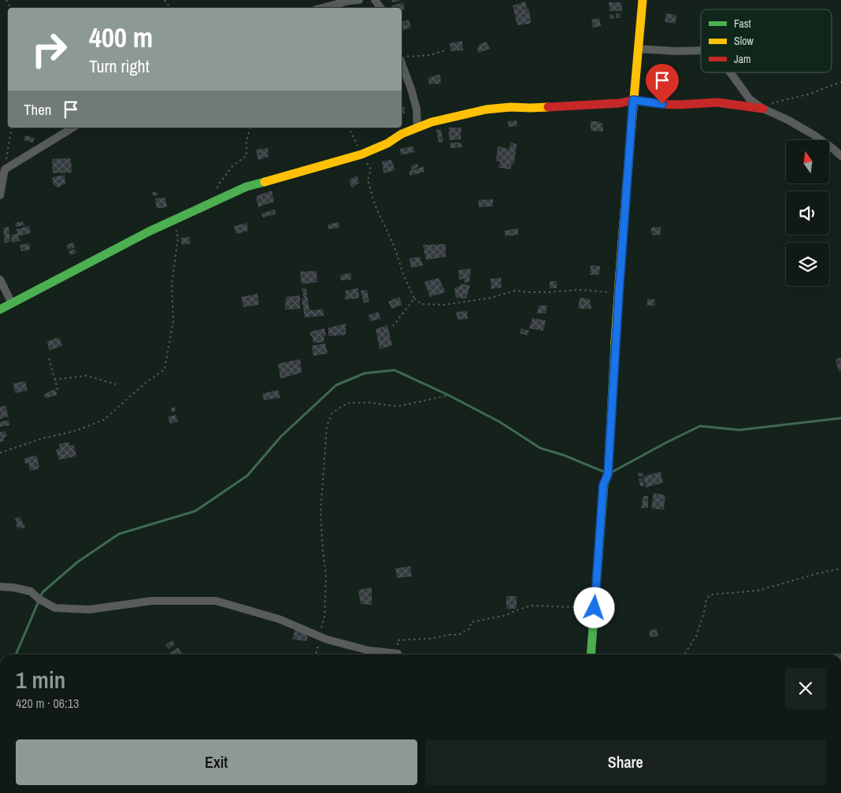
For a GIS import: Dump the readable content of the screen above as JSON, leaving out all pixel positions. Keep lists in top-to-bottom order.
{
  "legend": ["Fast", "Slow", "Jam"],
  "north": "top",
  "page": {
    "turn": ["400 m", "Turn right"],
    "then": "Then",
    "heading": ["1 min", "420 m · 06:13"],
    "buttons": ["Exit", "Share"]
  }
}
